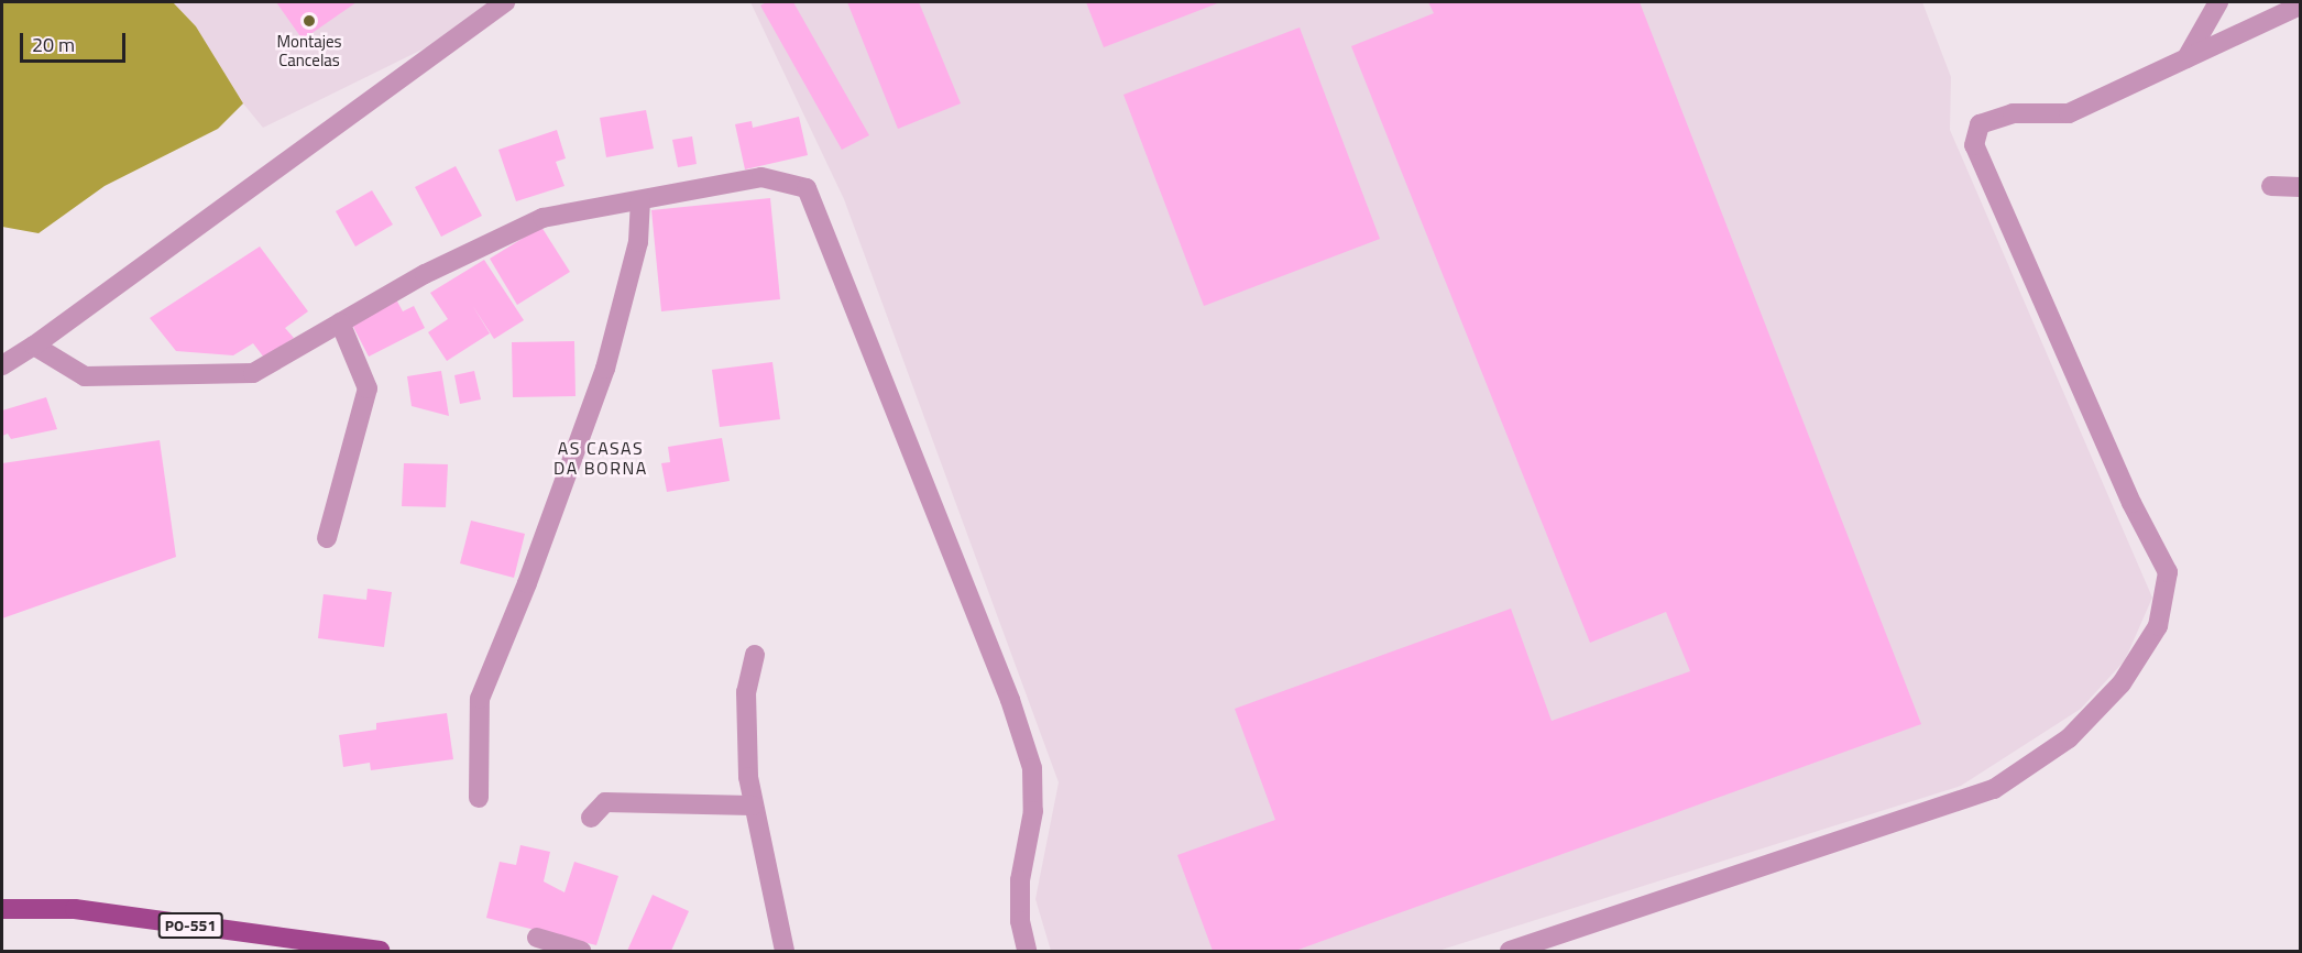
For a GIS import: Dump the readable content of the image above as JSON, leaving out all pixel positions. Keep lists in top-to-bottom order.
{
  "streets": {
    "main road": ["PO-551"]
  },
  "districts": ["AS CASAS DA BORNA"],
  "places": ["Montajes Cancelas"],
  "scale_bar": "20 m"
}
